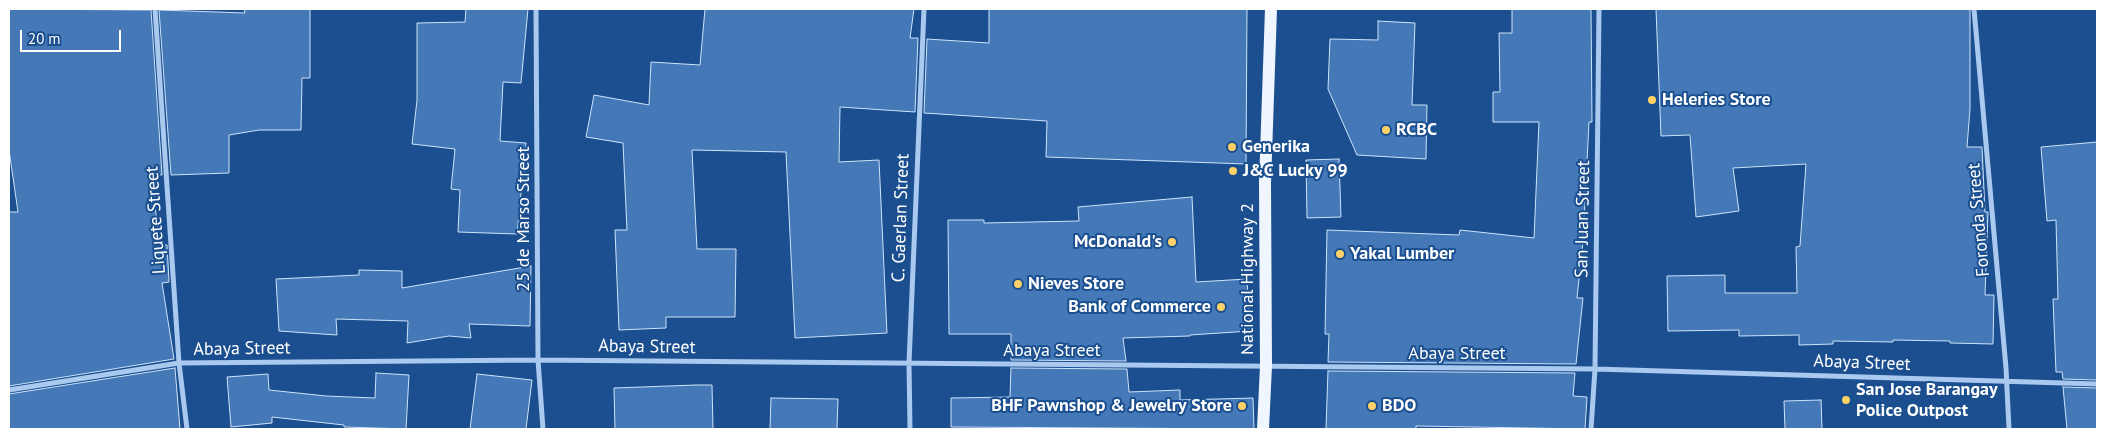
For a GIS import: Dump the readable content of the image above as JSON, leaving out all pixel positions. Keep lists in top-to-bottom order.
{
  "streets": {
    "main road": ["National Highway 2"],
    "street": [
      "C. Gaerlan Street",
      "25 de Marso Street",
      "San Juan Street",
      "Liquete Street",
      "Foronda Street",
      "Abaya Street"
    ]
  },
  "crossings": [
    ["C. Gaerlan Street", "Abaya Street"],
    ["25 de Marso Street", "Abaya Street"],
    ["San Juan Street", "Abaya Street"],
    ["Liquete Street", "Abaya Street"],
    ["Foronda Street", "Abaya Street"],
    ["National Highway 2", "Abaya Street"]
  ],
  "places": [
    "Heleries Store",
    "RCBC",
    "Generika",
    "J&C Lucky 99",
    "McDonald's",
    "Yakal Lumber",
    "Nieves Store",
    "Bank of Commerce",
    "San Jose Barangay Police Outpost",
    "BHF Pawnshop & Jewelry Store",
    "BDO"
  ],
  "scale_bar": "20 m"
}
